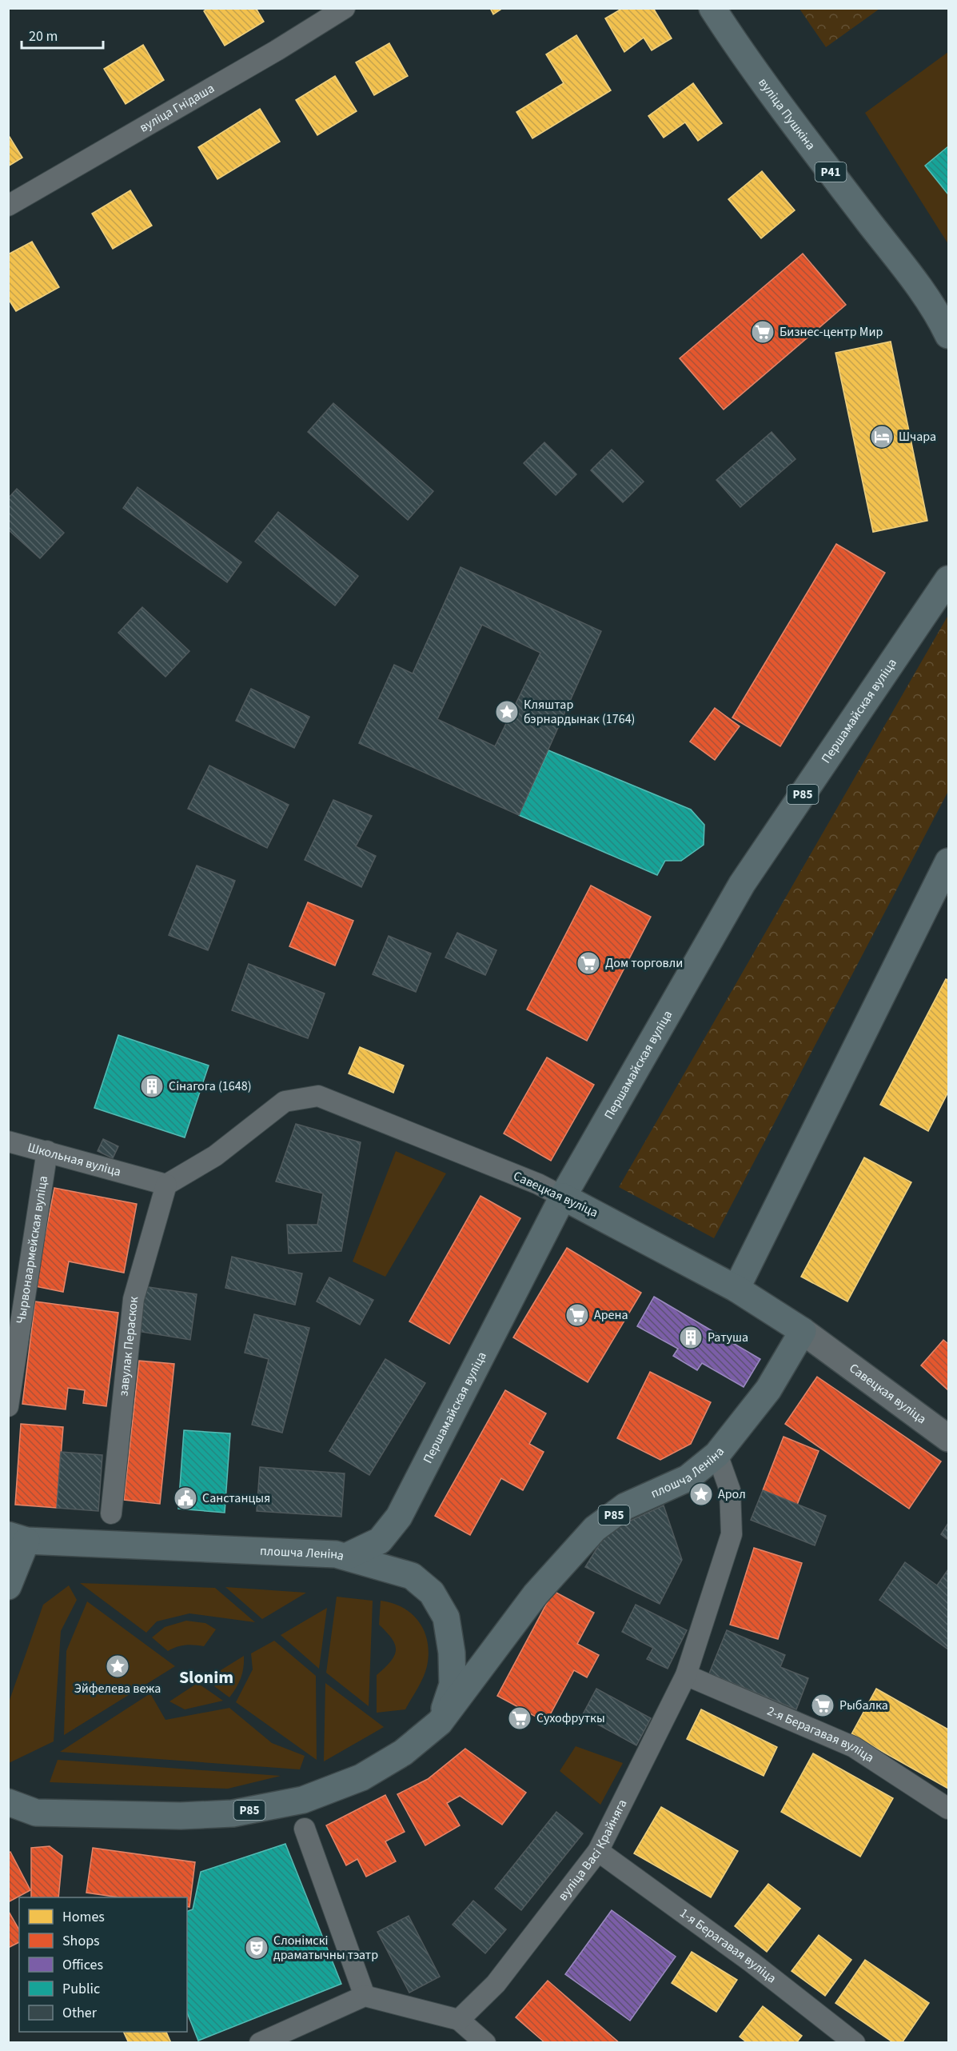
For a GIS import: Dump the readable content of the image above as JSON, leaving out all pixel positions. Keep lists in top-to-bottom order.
{
  "streets": {
    "main road": [
      "вуліца Пушкіна",
      "Р41",
      "Першамайская вуліца",
      "Р85",
      "Савецкая вуліца",
      "плошча Леніна"
    ],
    "street": [
      "вуліца Гнідаша",
      "Школьная вуліца",
      "Чырвонаармейская вуліца",
      "завулак Пераскок",
      "2-я Берагавая вуліца",
      "вуліца Васі Крайняга",
      "1-я Берагавая вуліца"
    ]
  },
  "crossings": [
    ["Першамайская вуліца", "Савецкая вуліца"],
    ["Першамайская вуліца", "плошча Леніна"],
    ["Р85", "плошча Леніна"],
    ["Школьная вуліца", "Савецкая вуліца"],
    ["Школьная вуліца", "Чырвонаармейская вуліца"],
    ["Школьная вуліца", "завулак Пераскок"],
    ["Савецкая вуліца", "завулак Пераскок"],
    ["Савецкая вуліца", "плошча Леніна"],
    ["плошча Леніна", "вуліца Васі Крайняга"],
    ["2-я Берагавая вуліца", "вуліца Васі Крайняга"],
    ["вуліца Васі Крайняга", "1-я Берагавая вуліца"]
  ],
  "districts": ["Slonim"],
  "places": {
    "supermarket": [
      "Бизнес-центр Мир",
      "Дом торговли",
      "Арена",
      "Рыбалка",
      "Сухофруткы"
    ],
    "hotel": ["Шчара"],
    "place": ["Кляштар бэрнардынак (1764)", "Арол", "Эйфелева вежа"],
    "building": ["Сінагога (1648)", "Ратуша"],
    "public building": ["Санстанцыя"],
    "theatre": ["Слонімскі драматычны тэатр"]
  },
  "legend": [
    "Homes",
    "Shops",
    "Offices",
    "Public",
    "Other"
  ],
  "scale_bar": "20 m"
}
